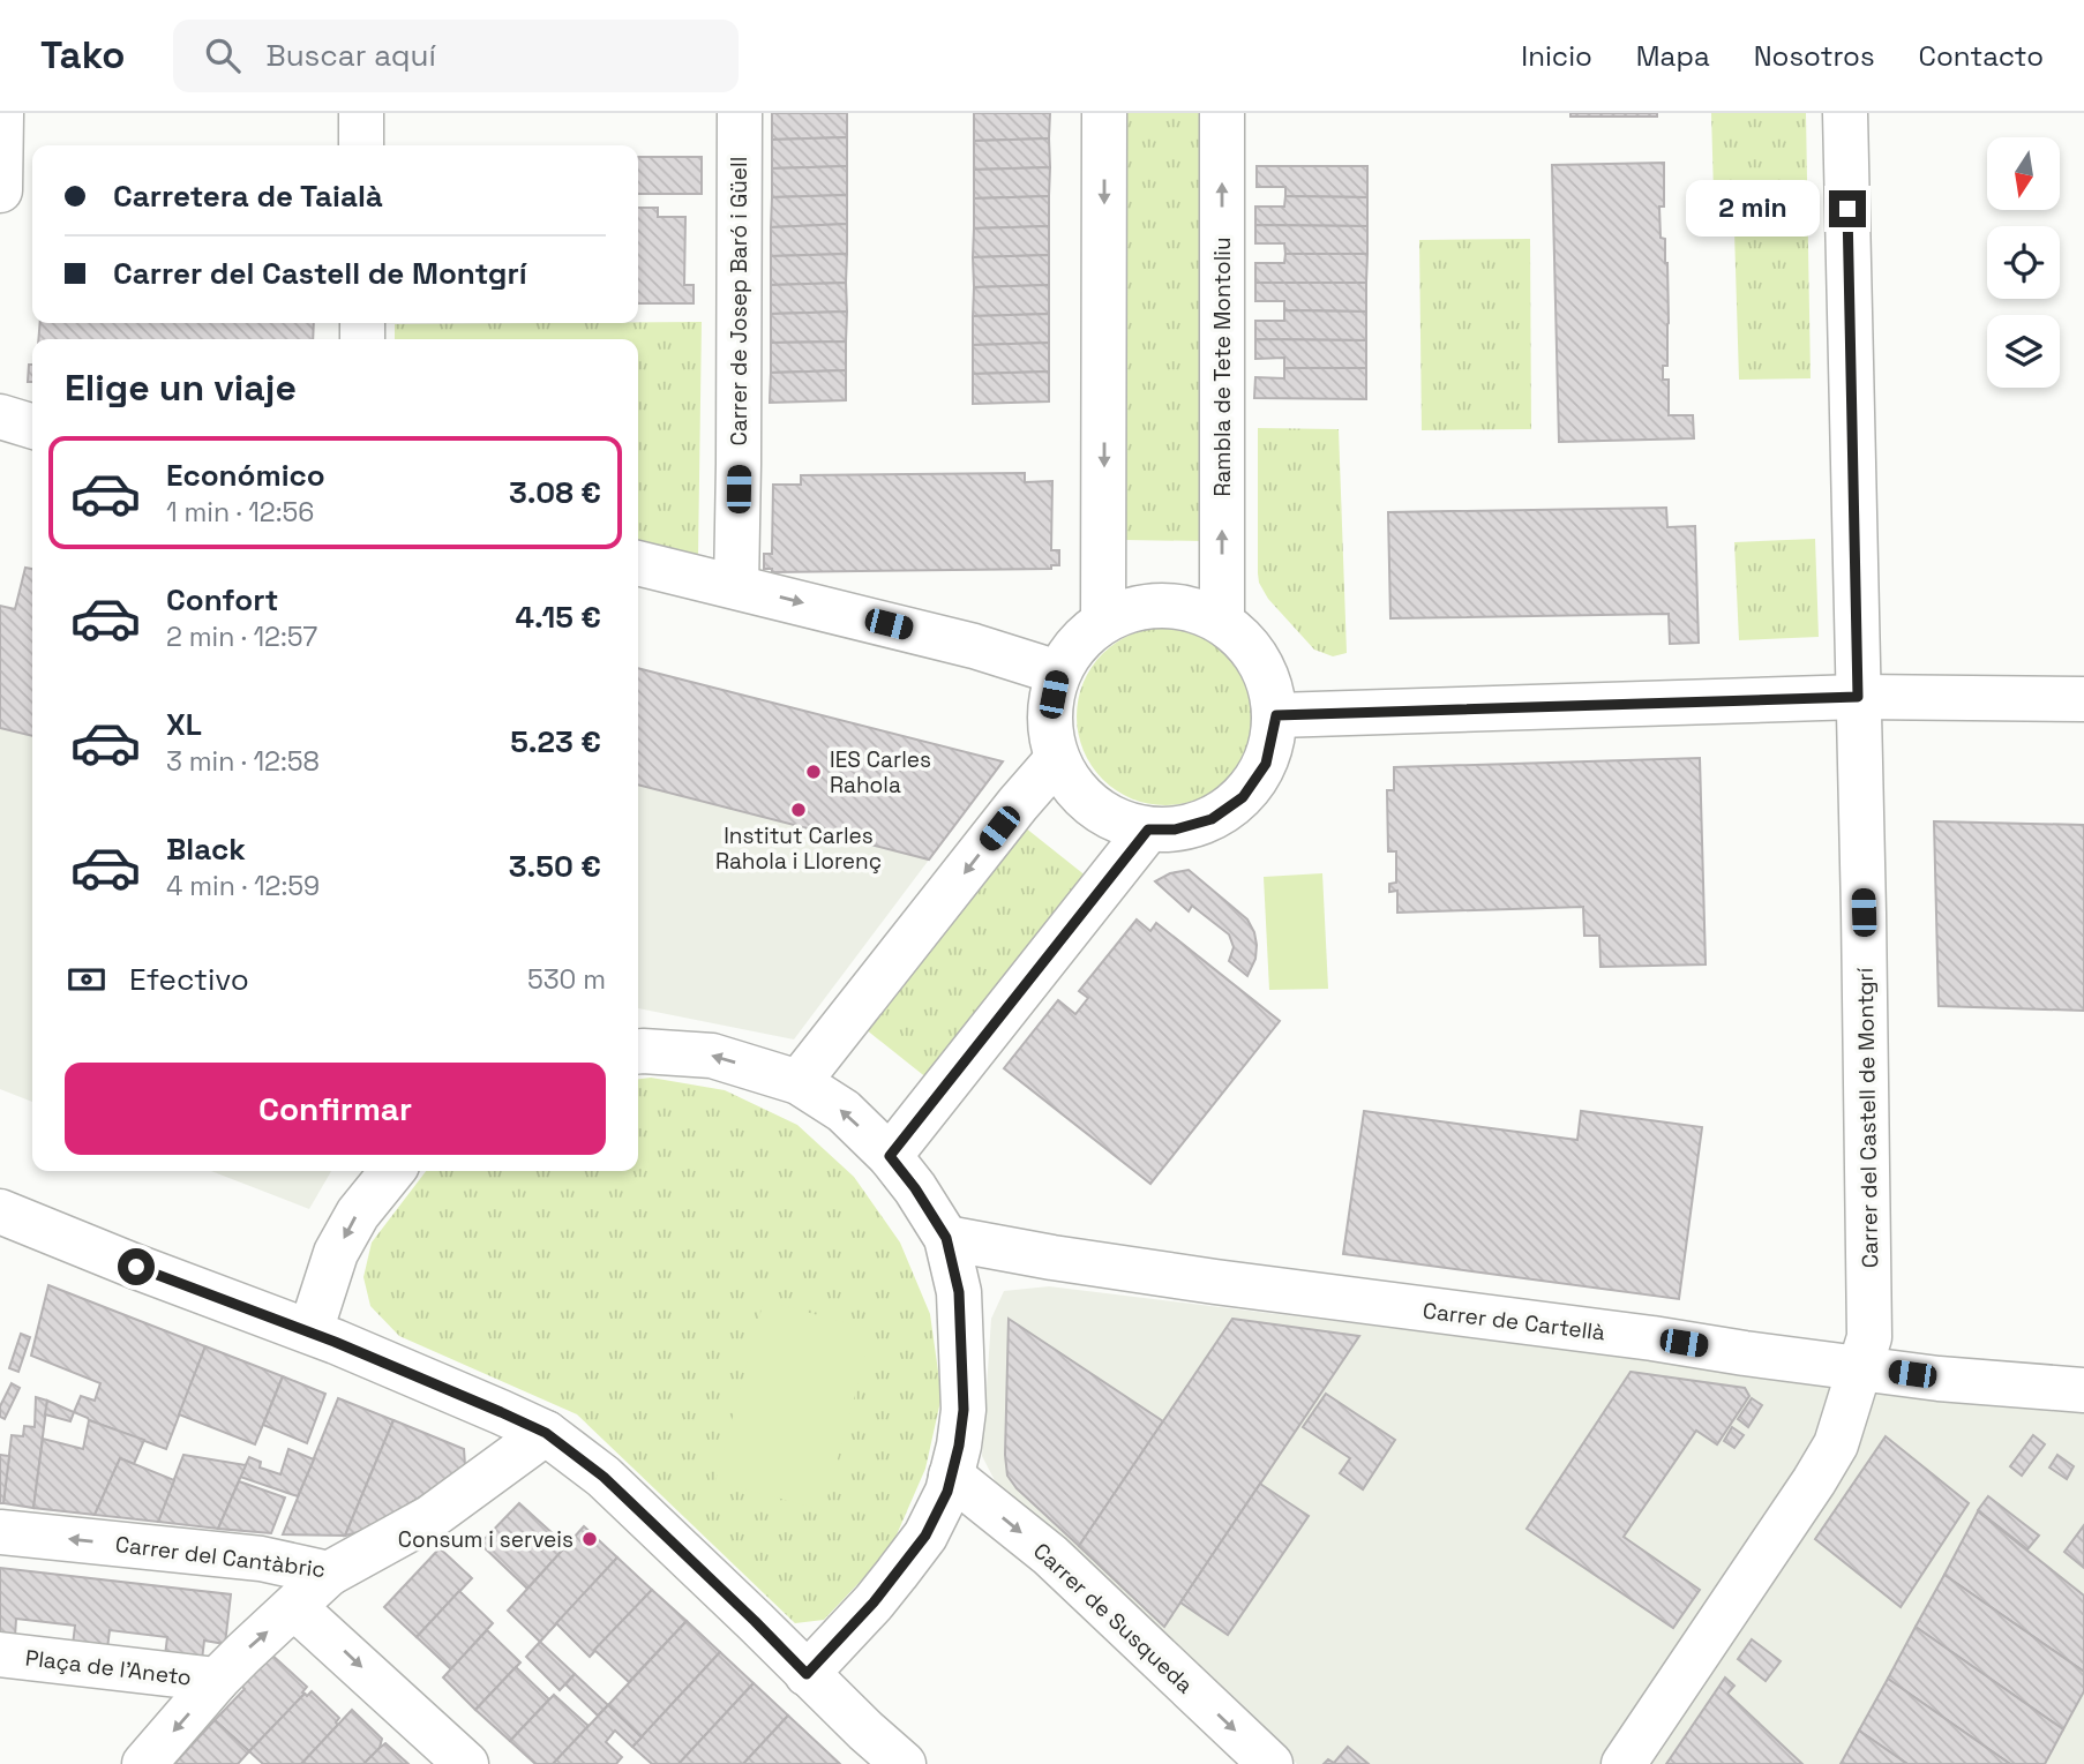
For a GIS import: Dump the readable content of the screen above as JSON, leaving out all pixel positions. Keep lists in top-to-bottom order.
{
  "streets": {
    "street": [
      "Carrer de Josep Baró i Güell",
      "Rambla de Tete Montoliu",
      "Carrer del Castell de Montgrí",
      "Carrer de Cartellà",
      "Carrer del Cantàbric",
      "Carrer de Susqueda",
      "Plaça de l'Aneto"
    ]
  },
  "crossings": [
    ["Carrer del Castell de Montgrí", "Carrer de Cartellà"],
    ["Carrer del Cantàbric", "Plaça de l'Aneto"]
  ],
  "places": ["IES Carles Rahola", "Institut Carles Rahola i Llorenç", "Consum i serveis"],
  "north": "bottom",
  "page": {
    "header": "Tako",
    "search": "Buscar aquí",
    "nav": [
      "Inicio",
      "Mapa",
      "Nosotros",
      "Contacto"
    ],
    "banner": ["Carretera de Taialà", "Carrer del Castell de Montgrí"],
    "bubble": "2 min",
    "heading": "Elige un viaje",
    "list": [
      {
        "name": "Económico",
        "note": "1 min · 12:56",
        "value": "3.08 €"
      },
      {
        "name": "Confort",
        "note": "2 min · 12:57",
        "value": "4.15 €"
      },
      {
        "name": "XL",
        "note": "3 min · 12:58",
        "value": "5.23 €"
      },
      {
        "name": "Black",
        "note": "4 min · 12:59",
        "value": "3.50 €"
      }
    ],
    "pay": ["Efectivo", "530 m"],
    "buttons": "Confirmar"
  }
}
